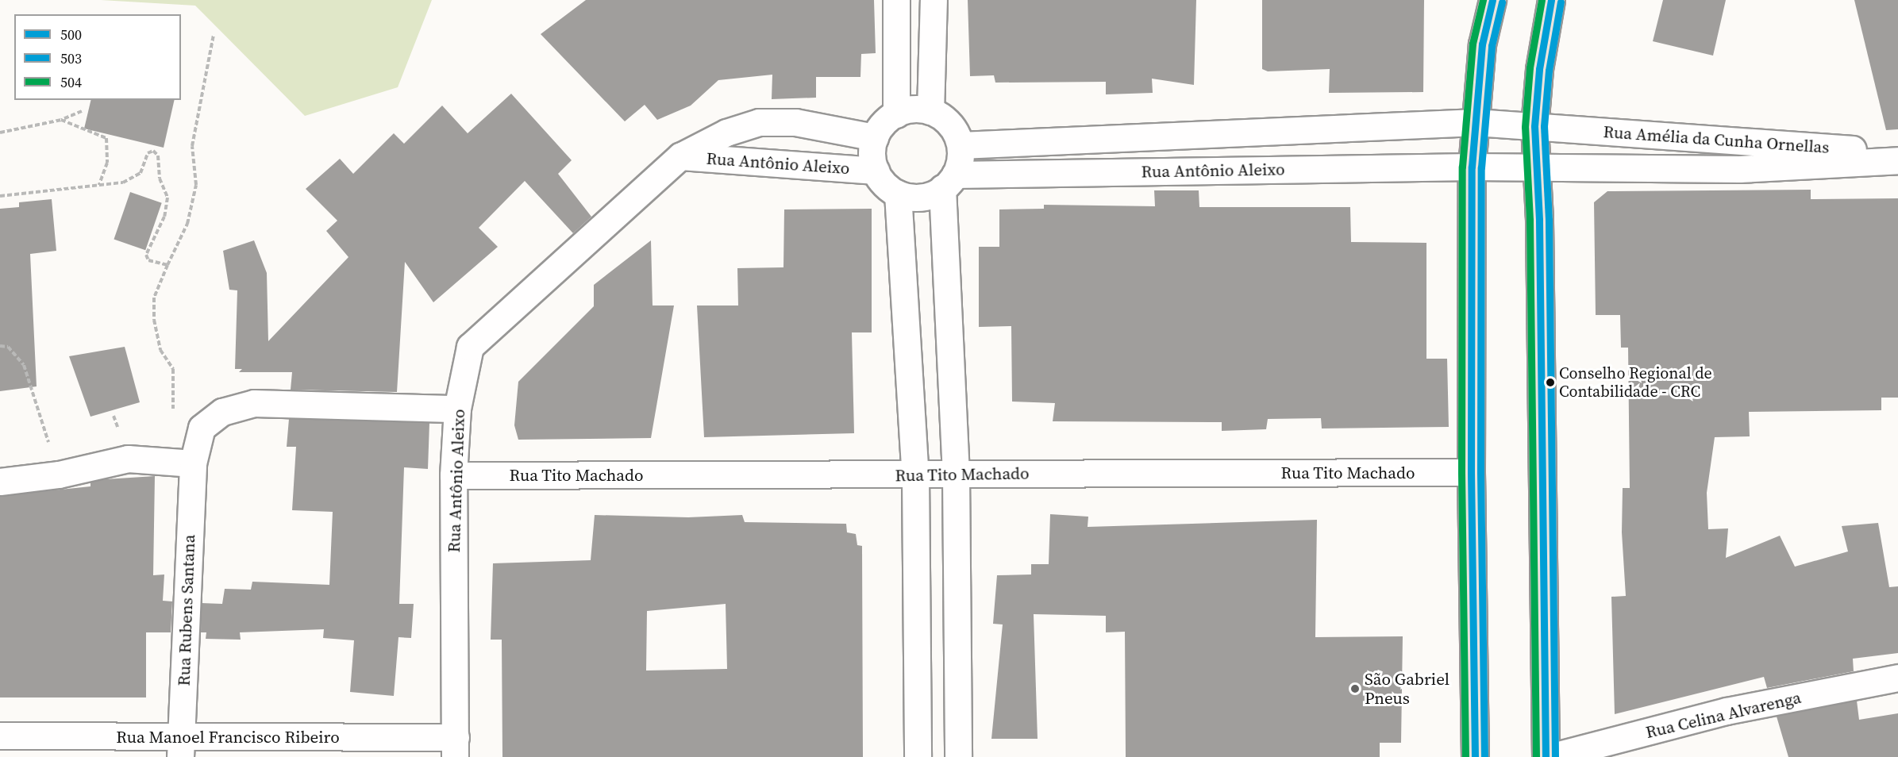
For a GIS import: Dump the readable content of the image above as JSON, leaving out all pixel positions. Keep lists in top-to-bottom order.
{
  "streets": {
    "street": [
      "Rua Amélia da Cunha Ornellas",
      "Rua Antônio Aleixo",
      "Rua Tito Machado",
      "Rua Rubens Santana",
      "Rua Celina Alvarenga",
      "Rua Manoel Francisco Ribeiro"
    ]
  },
  "crossings": [
    ["Rua Amélia da Cunha Ornellas", "Rua Antônio Aleixo"],
    ["Rua Antônio Aleixo", "Rua Tito Machado"],
    ["Rua Antônio Aleixo", "Rua Manoel Francisco Ribeiro"],
    ["Rua Rubens Santana", "Rua Manoel Francisco Ribeiro"]
  ],
  "places": ["Conselho Regional de Contabilidade - CRC", "São Gabriel Pneus"],
  "lines": ["transit line 500", "transit line 504", "transit line 503"],
  "legend": ["500", "503", "504"]
}
